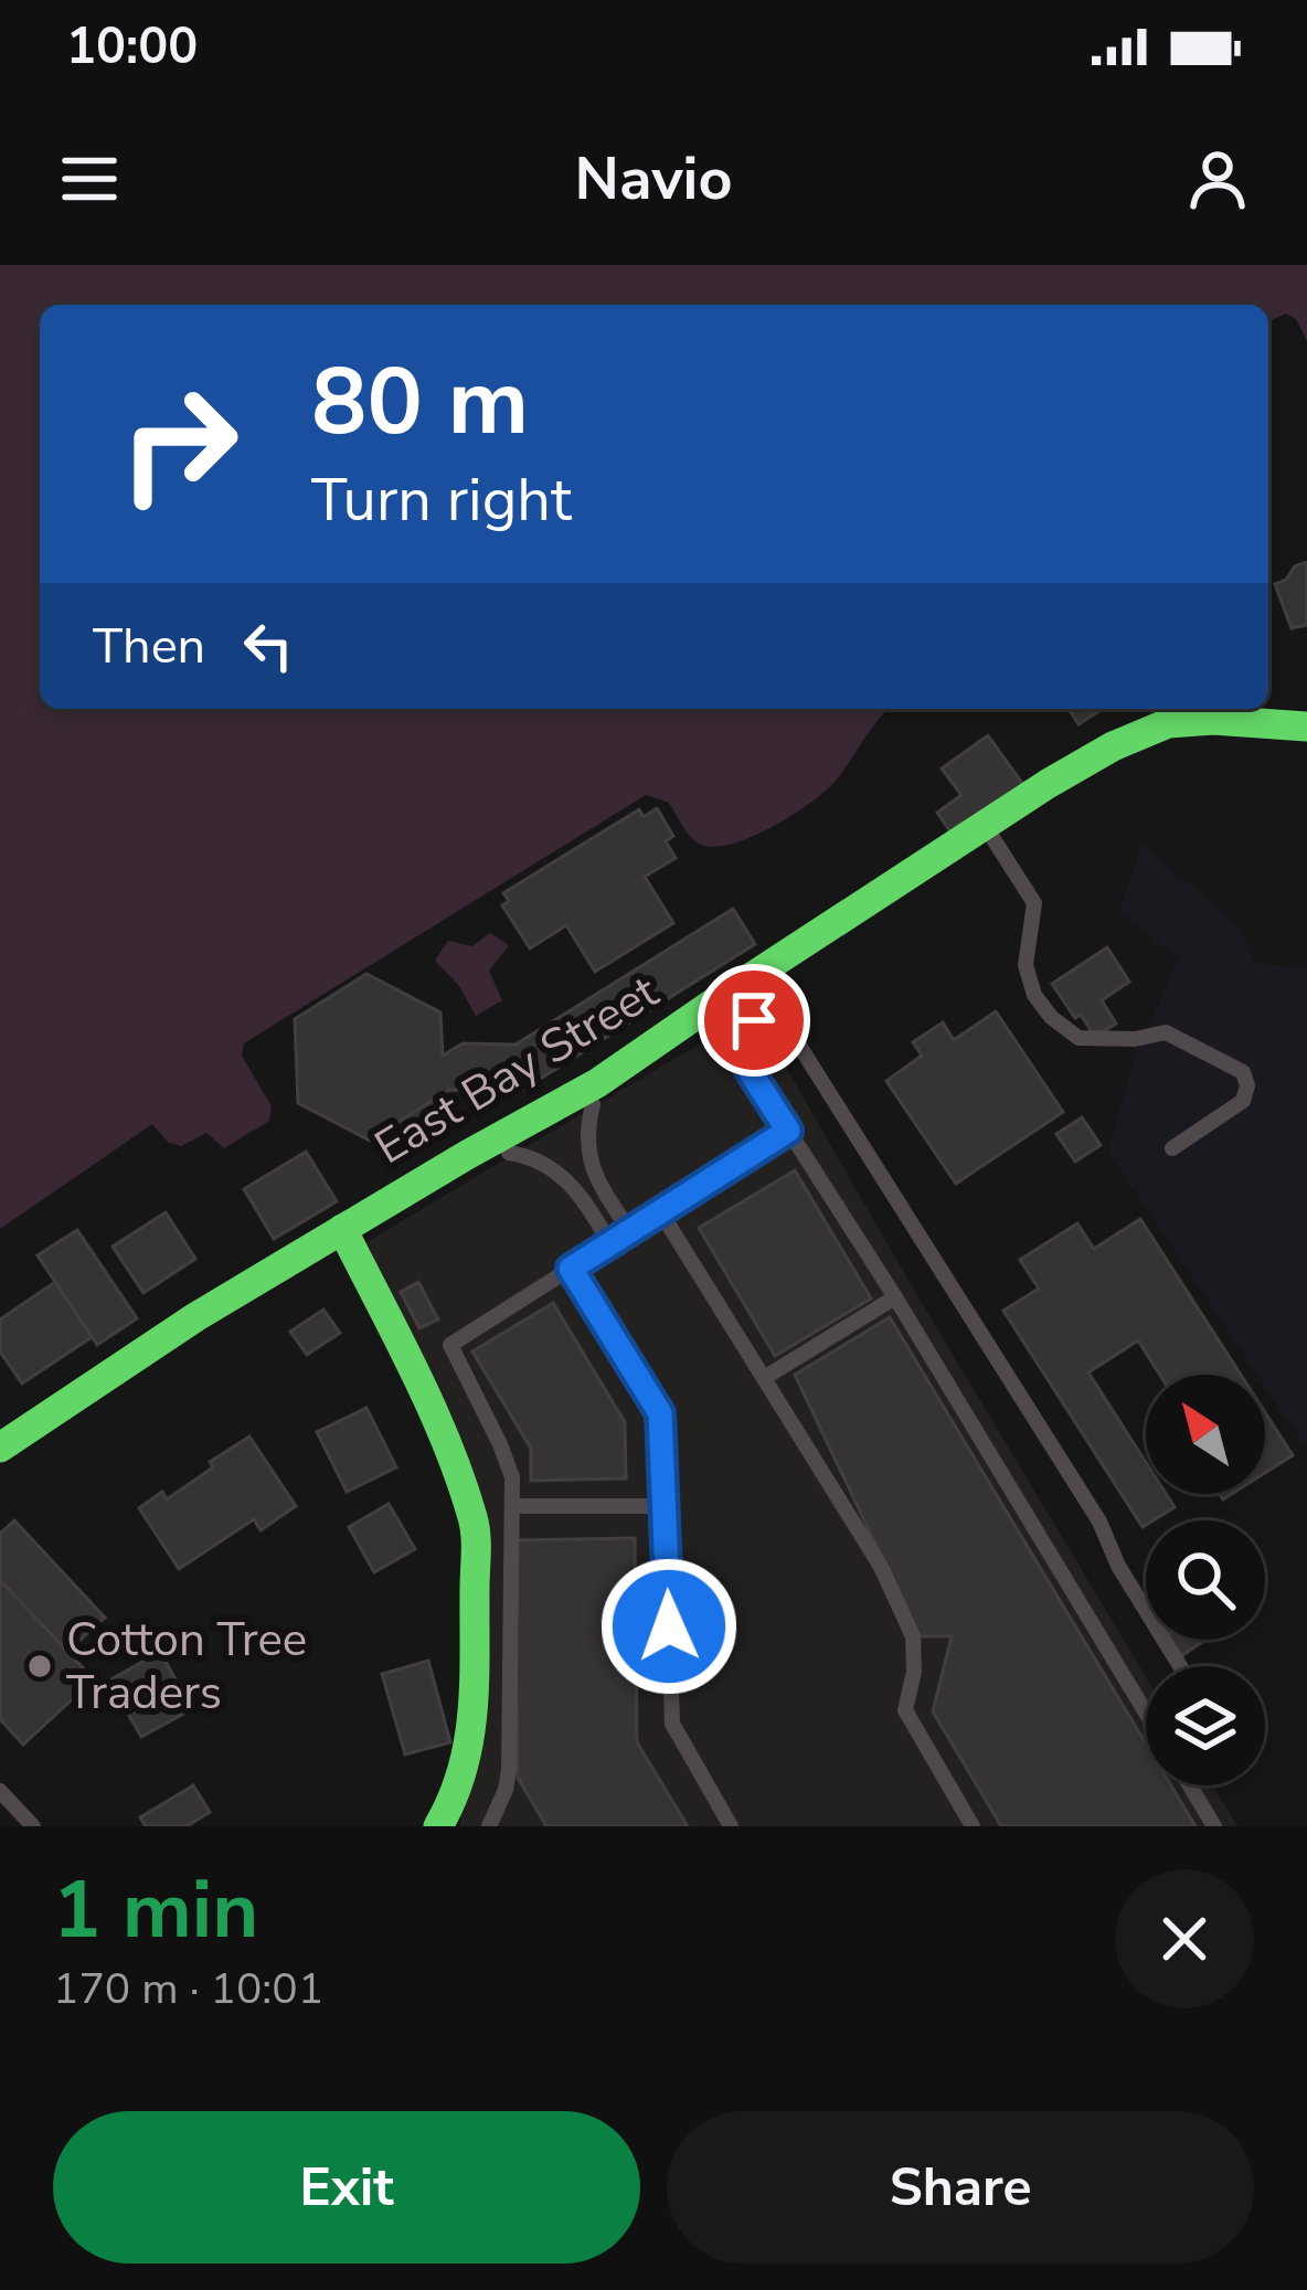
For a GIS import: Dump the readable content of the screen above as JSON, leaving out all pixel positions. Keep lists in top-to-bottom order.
{
  "streets": {
    "main road": ["East Bay Street"]
  },
  "places": ["Cotton Tree Traders"],
  "north": "top left",
  "page": {
    "status": "10:00",
    "header": "Navio",
    "turn": ["80 m", "Turn right"],
    "then": "Then",
    "heading": ["1 min", "170 m · 10:01"],
    "buttons": ["Exit", "Share"]
  }
}
